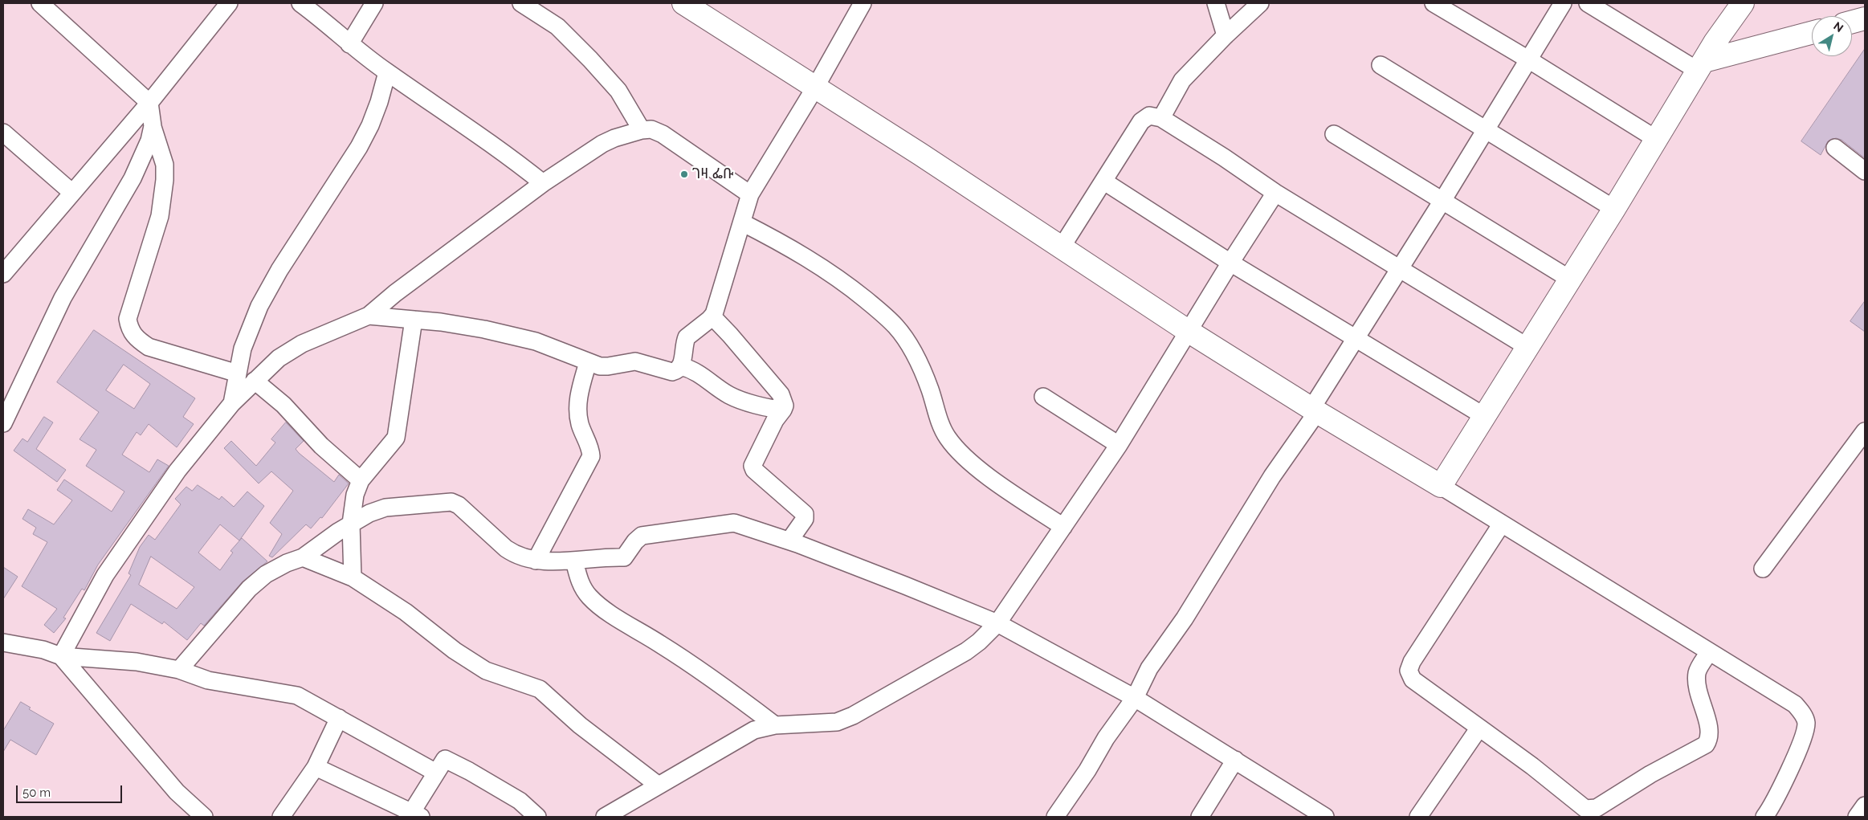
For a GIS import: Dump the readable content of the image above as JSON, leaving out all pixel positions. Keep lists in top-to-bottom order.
{
  "places": ["ገዛ ፌቡ"],
  "scale_bar": "50 m",
  "north": "top right"
}
